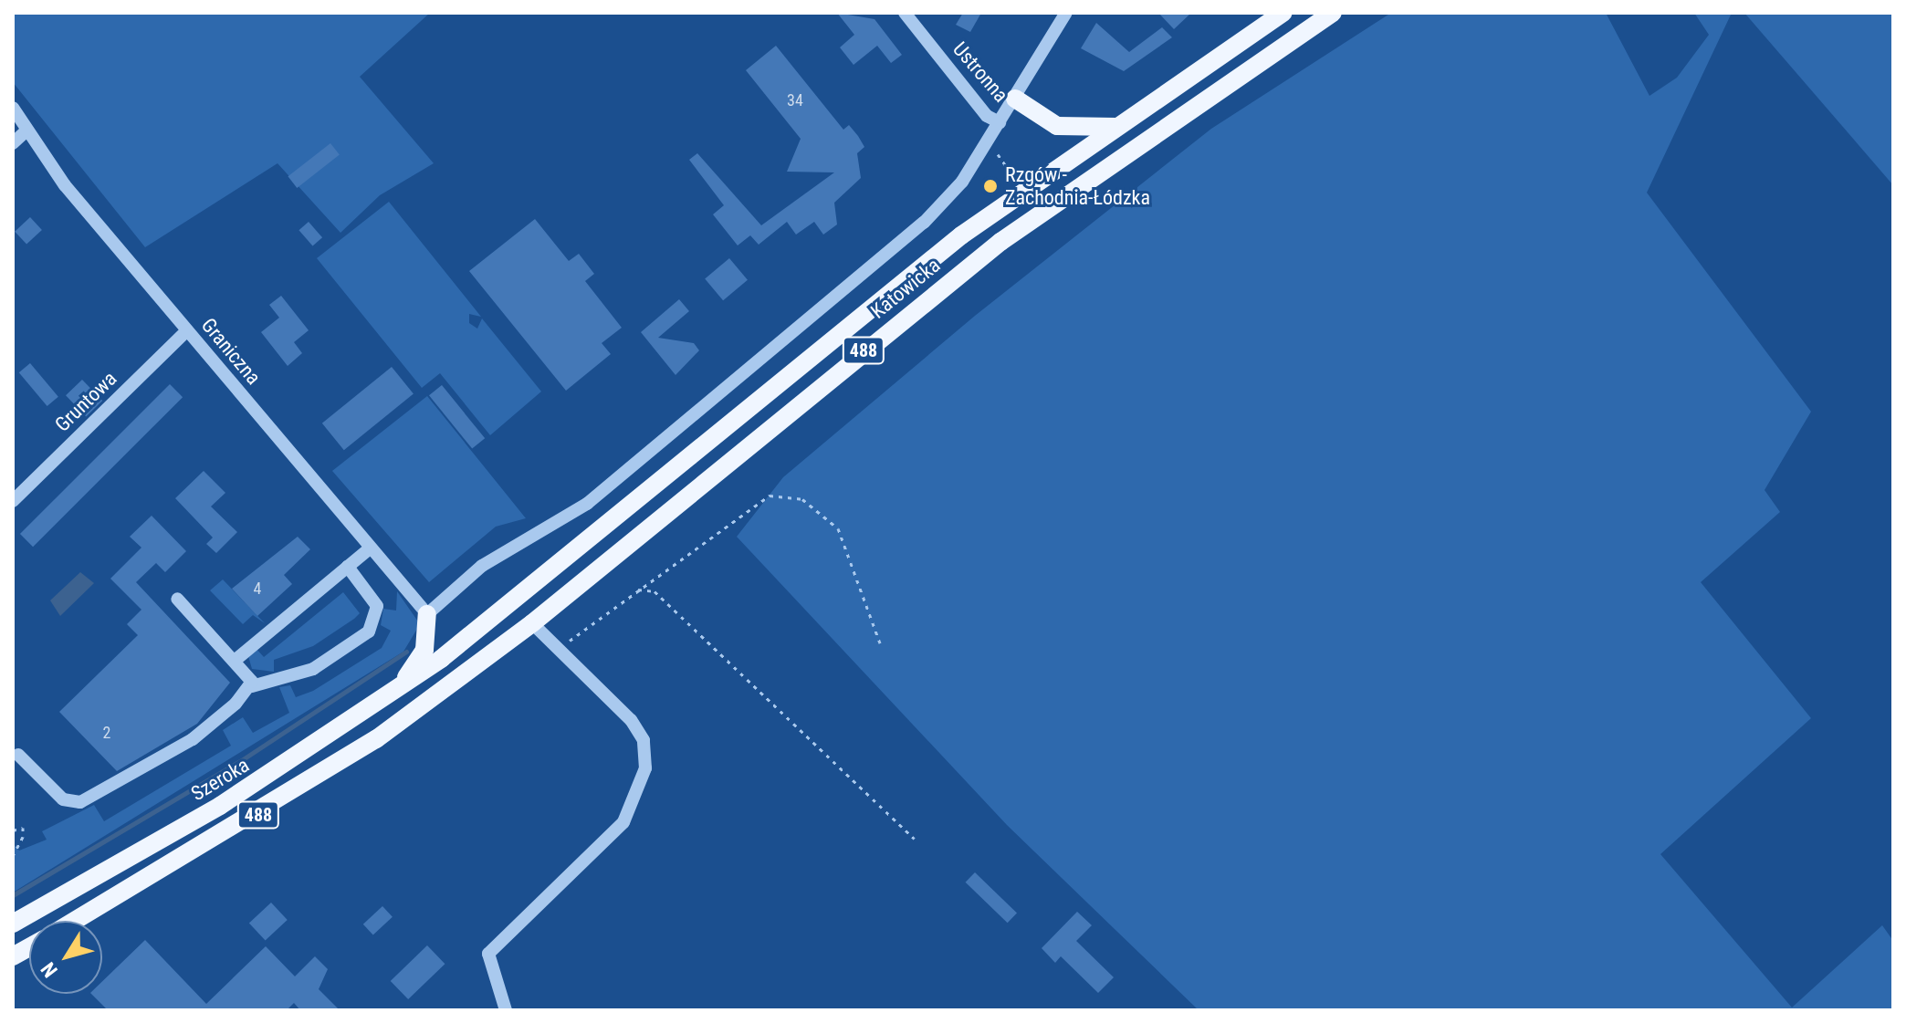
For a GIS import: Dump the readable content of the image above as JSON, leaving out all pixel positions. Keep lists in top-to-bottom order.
{
  "streets": {
    "main road": ["Katowicka", "488", "Szeroka"],
    "street": ["Ustronna", "Graniczna", "Gruntowa"]
  },
  "crossings": [
    ["Katowicka", "Szeroka"],
    ["Graniczna", "Gruntowa"]
  ],
  "places": ["Rzgów - Zachodnia-Łódzka"],
  "house_numbers": ["34", "4", "2"],
  "north": "bottom left"
}
